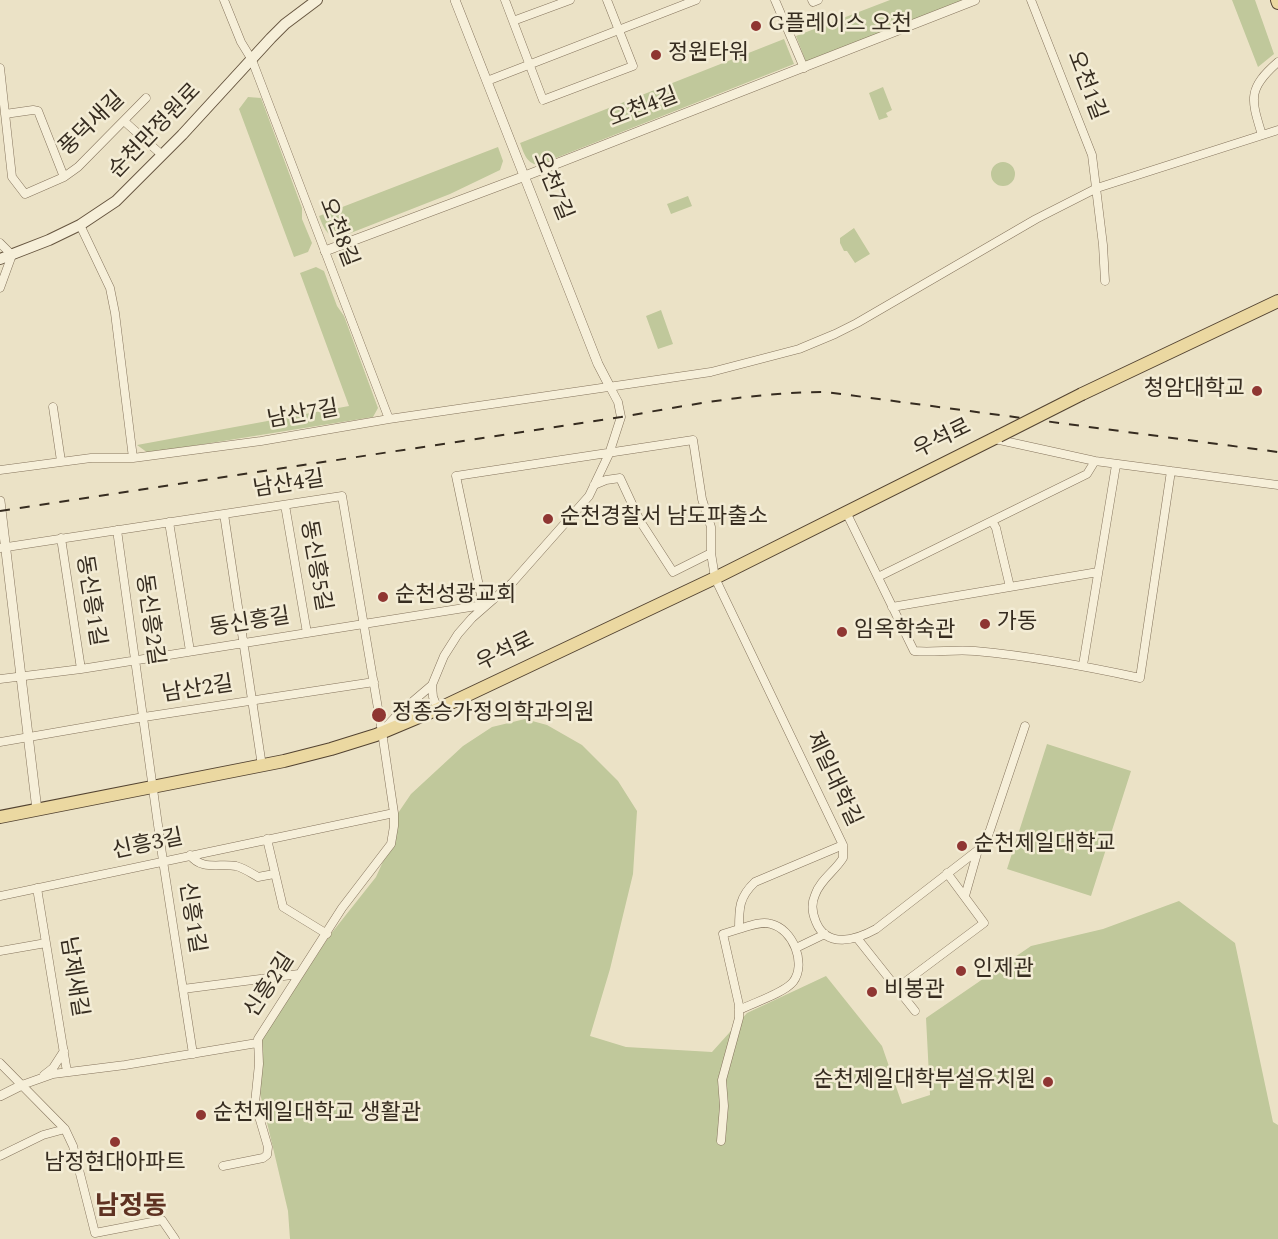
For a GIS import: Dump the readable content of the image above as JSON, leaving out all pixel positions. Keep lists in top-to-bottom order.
{
  "streets": {
    "main road": ["순천만정원로", "우석로"],
    "street": [
      "오천1길",
      "오천4길",
      "풍덕새길",
      "오천7길",
      "오천8길",
      "남산7길",
      "남산4길",
      "동신흥5길",
      "동신흥1길",
      "동신흥2길",
      "동신흥길",
      "남산2길",
      "제일대학길",
      "신흥3길",
      "신흥1길",
      "남제새길",
      "신흥2길"
    ]
  },
  "crossings": [
    ["오천1길", "남산7길"],
    ["오천4길", "오천7길"],
    ["오천4길", "오천8길"],
    ["순천만정원로", "오천8길"],
    ["오천7길", "남산7길"],
    ["오천8길", "남산7길"],
    ["우석로", "남산4길"],
    ["우석로", "동신흥2길"],
    ["우석로", "제일대학길"],
    ["우석로", "신흥1길"],
    ["남산4길", "동신흥5길"],
    ["남산4길", "동신흥1길"],
    ["남산4길", "동신흥2길"],
    ["남산4길", "동신흥길"],
    ["남산4길", "남산2길"],
    ["동신흥5길", "동신흥길"],
    ["동신흥1길", "동신흥길"],
    ["동신흥2길", "동신흥길"],
    ["동신흥2길", "남산2길"],
    ["동신흥2길", "신흥1길"],
    ["신흥3길", "신흥1길"],
    ["신흥3길", "남제새길"],
    ["신흥3길", "신흥2길"]
  ],
  "districts": ["남정동"],
  "places": [
    "G플레이스 오천",
    "정원타워",
    "청암대학교",
    "순천경찰서 남도파출소",
    "순천성광교회",
    "가동",
    "임옥학숙관",
    "정종승가정의학과의원",
    "순천제일대학교",
    "인제관",
    "비봉관",
    "순천제일대학부설유치원",
    "순천제일대학교 생활관",
    "남정현대아파트"
  ]
}
